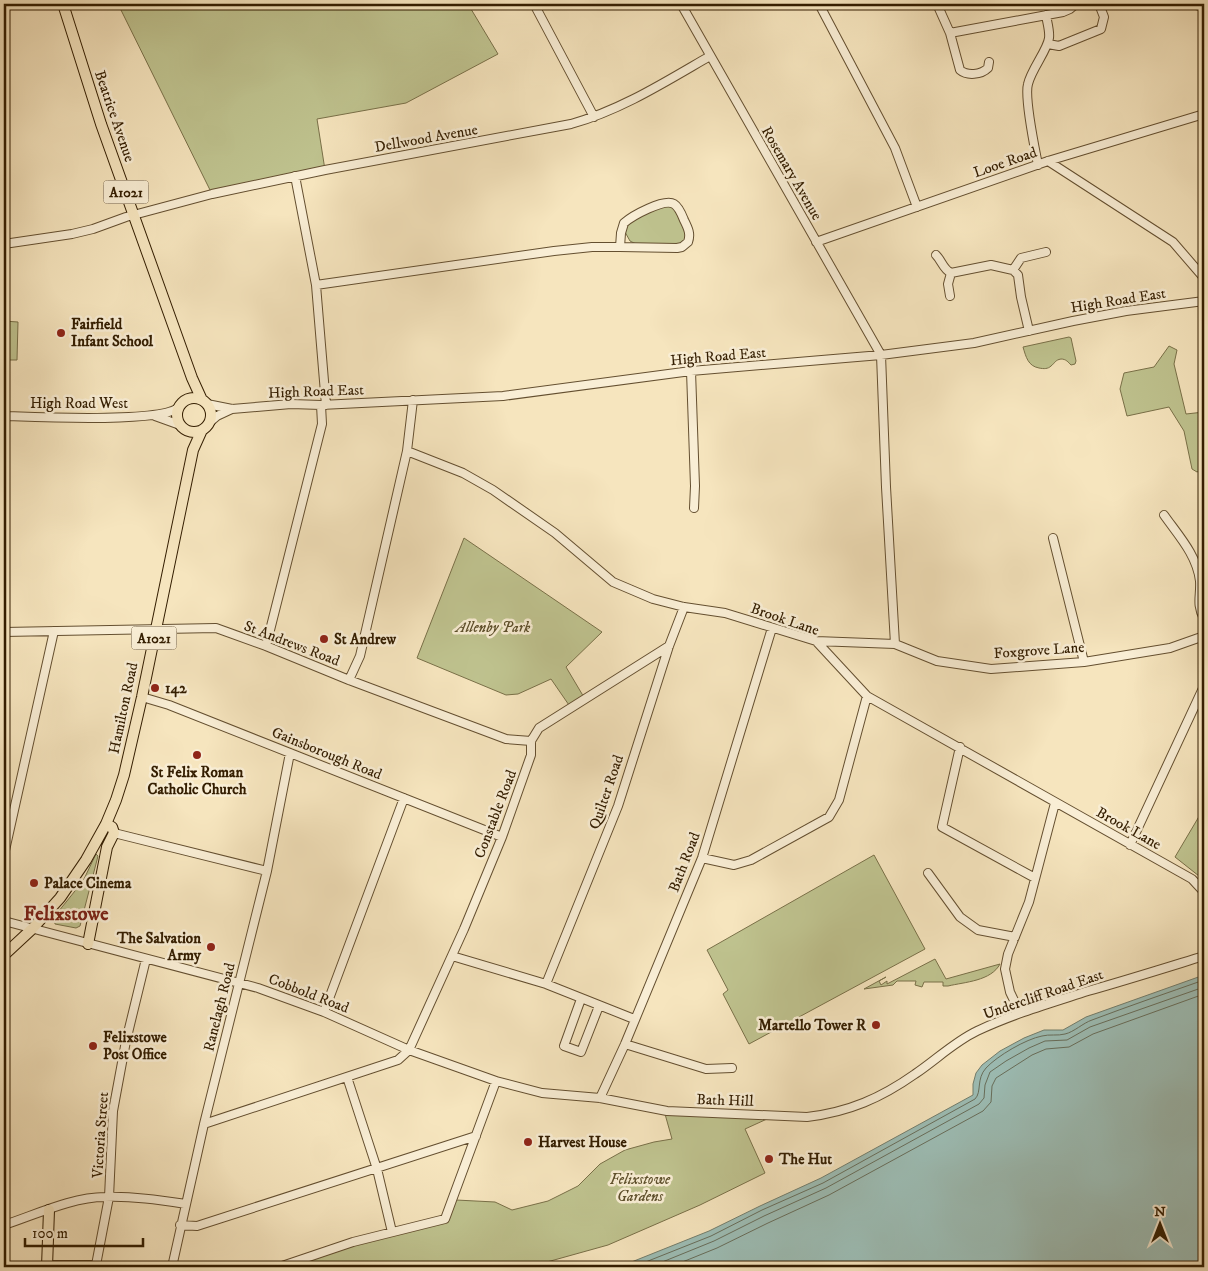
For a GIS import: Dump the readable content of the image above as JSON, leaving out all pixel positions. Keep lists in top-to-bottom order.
{
  "streets": {
    "main road": ["Beatrice Avenue", "A1021", "Hamilton Road"],
    "street": [
      "Dellwood Avenue",
      "Looe Road",
      "Rosemary Avenue",
      "High Road East",
      "High Road West",
      "Brook Lane",
      "St Andrews Road",
      "Foxgrove Lane",
      "Gainsborough Road",
      "Quilter Road",
      "Constable Road",
      "Bath Road",
      "Cobbold Road",
      "Undercliff Road East",
      "Ranelagh Road",
      "Bath Hill",
      "Victoria Street"
    ]
  },
  "crossings": [
    ["Beatrice Avenue", "Dellwood Avenue"],
    ["Beatrice Avenue", "A1021"],
    ["Beatrice Avenue", "High Road East"],
    ["Beatrice Avenue", "High Road West"],
    ["Beatrice Avenue", "Hamilton Road"],
    ["Dellwood Avenue", "Rosemary Avenue"],
    ["Looe Road", "Rosemary Avenue"],
    ["Rosemary Avenue", "High Road East"],
    ["A1021", "High Road East"],
    ["A1021", "High Road West"],
    ["A1021", "Hamilton Road"],
    ["A1021", "Cobbold Road"],
    ["High Road East", "High Road West"],
    ["High Road East", "Hamilton Road"],
    ["High Road West", "Hamilton Road"],
    ["Brook Lane", "Foxgrove Lane"],
    ["Brook Lane", "Quilter Road"],
    ["Brook Lane", "Bath Road"],
    ["St Andrews Road", "Hamilton Road"],
    ["St Andrews Road", "Constable Road"],
    ["Hamilton Road", "Gainsborough Road"],
    ["Hamilton Road", "Cobbold Road"],
    ["Gainsborough Road", "Constable Road"],
    ["Gainsborough Road", "Ranelagh Road"],
    ["Constable Road", "Cobbold Road"],
    ["Bath Road", "Cobbold Road"],
    ["Bath Road", "Bath Hill"],
    ["Cobbold Road", "Ranelagh Road"],
    ["Cobbold Road", "Bath Hill"],
    ["Cobbold Road", "Victoria Street"],
    ["Undercliff Road East", "Bath Hill"]
  ],
  "districts": ["Felixstowe"],
  "parks": ["Allenby Park", "Felixstowe Gardens"],
  "places": [
    "Fairfield Infant School",
    "St Andrew",
    "142",
    "St Felix Roman Catholic Church",
    "Palace Cinema",
    "The Salvation Army",
    "Martello Tower R",
    "Felixstowe Post Office",
    "Harvest House",
    "The Hut"
  ],
  "scale_bar": "100 m",
  "north": "top"
}
